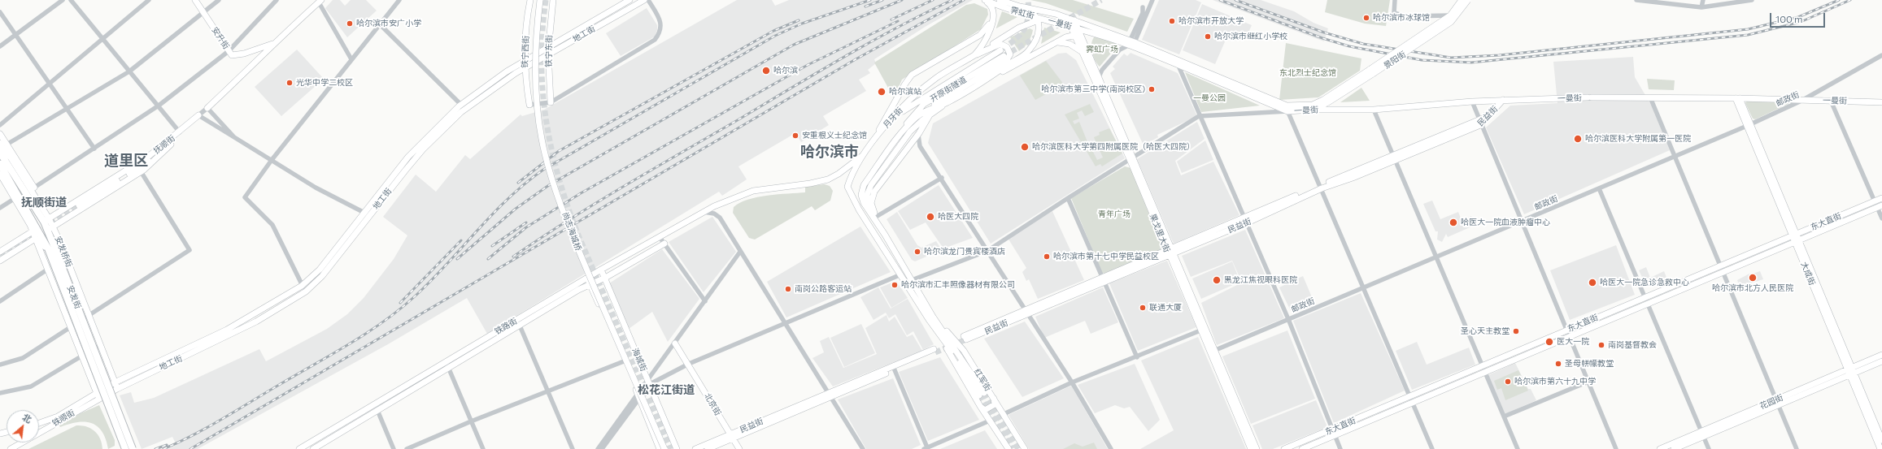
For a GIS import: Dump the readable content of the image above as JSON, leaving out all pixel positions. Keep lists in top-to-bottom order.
{
  "streets": {
    "highway": ["安发街"],
    "main road": [
      "霁虹街",
      "一曼街",
      "地工街",
      "安升街",
      "铁宁东街",
      "铁宁西街",
      "景阳街",
      "开原街隧道",
      "民益街",
      "月牙街",
      "抚顺街",
      "东大直街",
      "尚志海城桥",
      "果戈里大街",
      "安发桥街",
      "大成街",
      "铁路街",
      "海城街",
      "红军街",
      "花园街",
      "北京街",
      "铁顺街"
    ],
    "street": ["邮政街"]
  },
  "crossings": [
    ["霁虹街", "一曼街"],
    ["霁虹街", "月牙街"],
    ["一曼街", "景阳街"],
    ["一曼街", "邮政街"],
    ["一曼街", "民益街"],
    ["一曼街", "月牙街"],
    ["一曼街", "果戈里大街"],
    ["一曼街", "大成街"],
    ["地工街", "铁宁东街"],
    ["地工街", "铁宁西街"],
    ["地工街", "安发桥街"],
    ["地工街", "铁顺街"],
    ["开原街隧道", "月牙街"],
    ["邮政街", "果戈里大街"],
    ["邮政街", "大成街"],
    ["民益街", "果戈里大街"],
    ["民益街", "北京街"],
    ["月牙街", "果戈里大街"],
    ["月牙街", "铁路街"],
    ["月牙街", "红军街"],
    ["抚顺街", "安发桥街"],
    ["抚顺街", "安发街"],
    ["东大直街", "大成街"],
    ["安发桥街", "安发街"],
    ["安发桥街", "铁顺街"],
    ["大成街", "花园街"],
    ["铁路街", "海城街"]
  ],
  "districts": [
    "哈尔滨市",
    "道里区",
    "抚顺街道",
    "松花江街道"
  ],
  "parks": [
    "霁虹广场",
    "东北烈士纪念馆",
    "一曼公园",
    "青年广场"
  ],
  "places": [
    "哈尔滨市冰球馆",
    "哈尔滨市开放大学",
    "哈尔滨市安广小学",
    "哈尔滨市继红小学校",
    "哈尔滨",
    "光华中学二校区",
    "哈尔滨市第三中学(南岗校区)",
    "哈尔滨站",
    "安重根义士纪念馆",
    "哈尔滨医科大学附属第一医院",
    "哈尔滨医科大学第四附属医院（哈医大四院）",
    "哈医大四院",
    "哈医大一院血液肿瘤中心",
    "哈尔滨龙门贵宾楼酒店",
    "哈尔滨市第十七中学民益校区",
    "哈尔滨市北方人民医院",
    "黑龙江焦视眼科医院",
    "哈医大一院急诊急救中心",
    "哈尔滨市汇丰照像器材有限公司",
    "南岗公路客运站",
    "联通大厦",
    "圣心天主教堂",
    "医大一院",
    "南岗基督教会",
    "圣母帡幪教堂",
    "哈尔滨市第六十九中学"
  ],
  "scale_bar": "100 m",
  "north": "top right"
}
